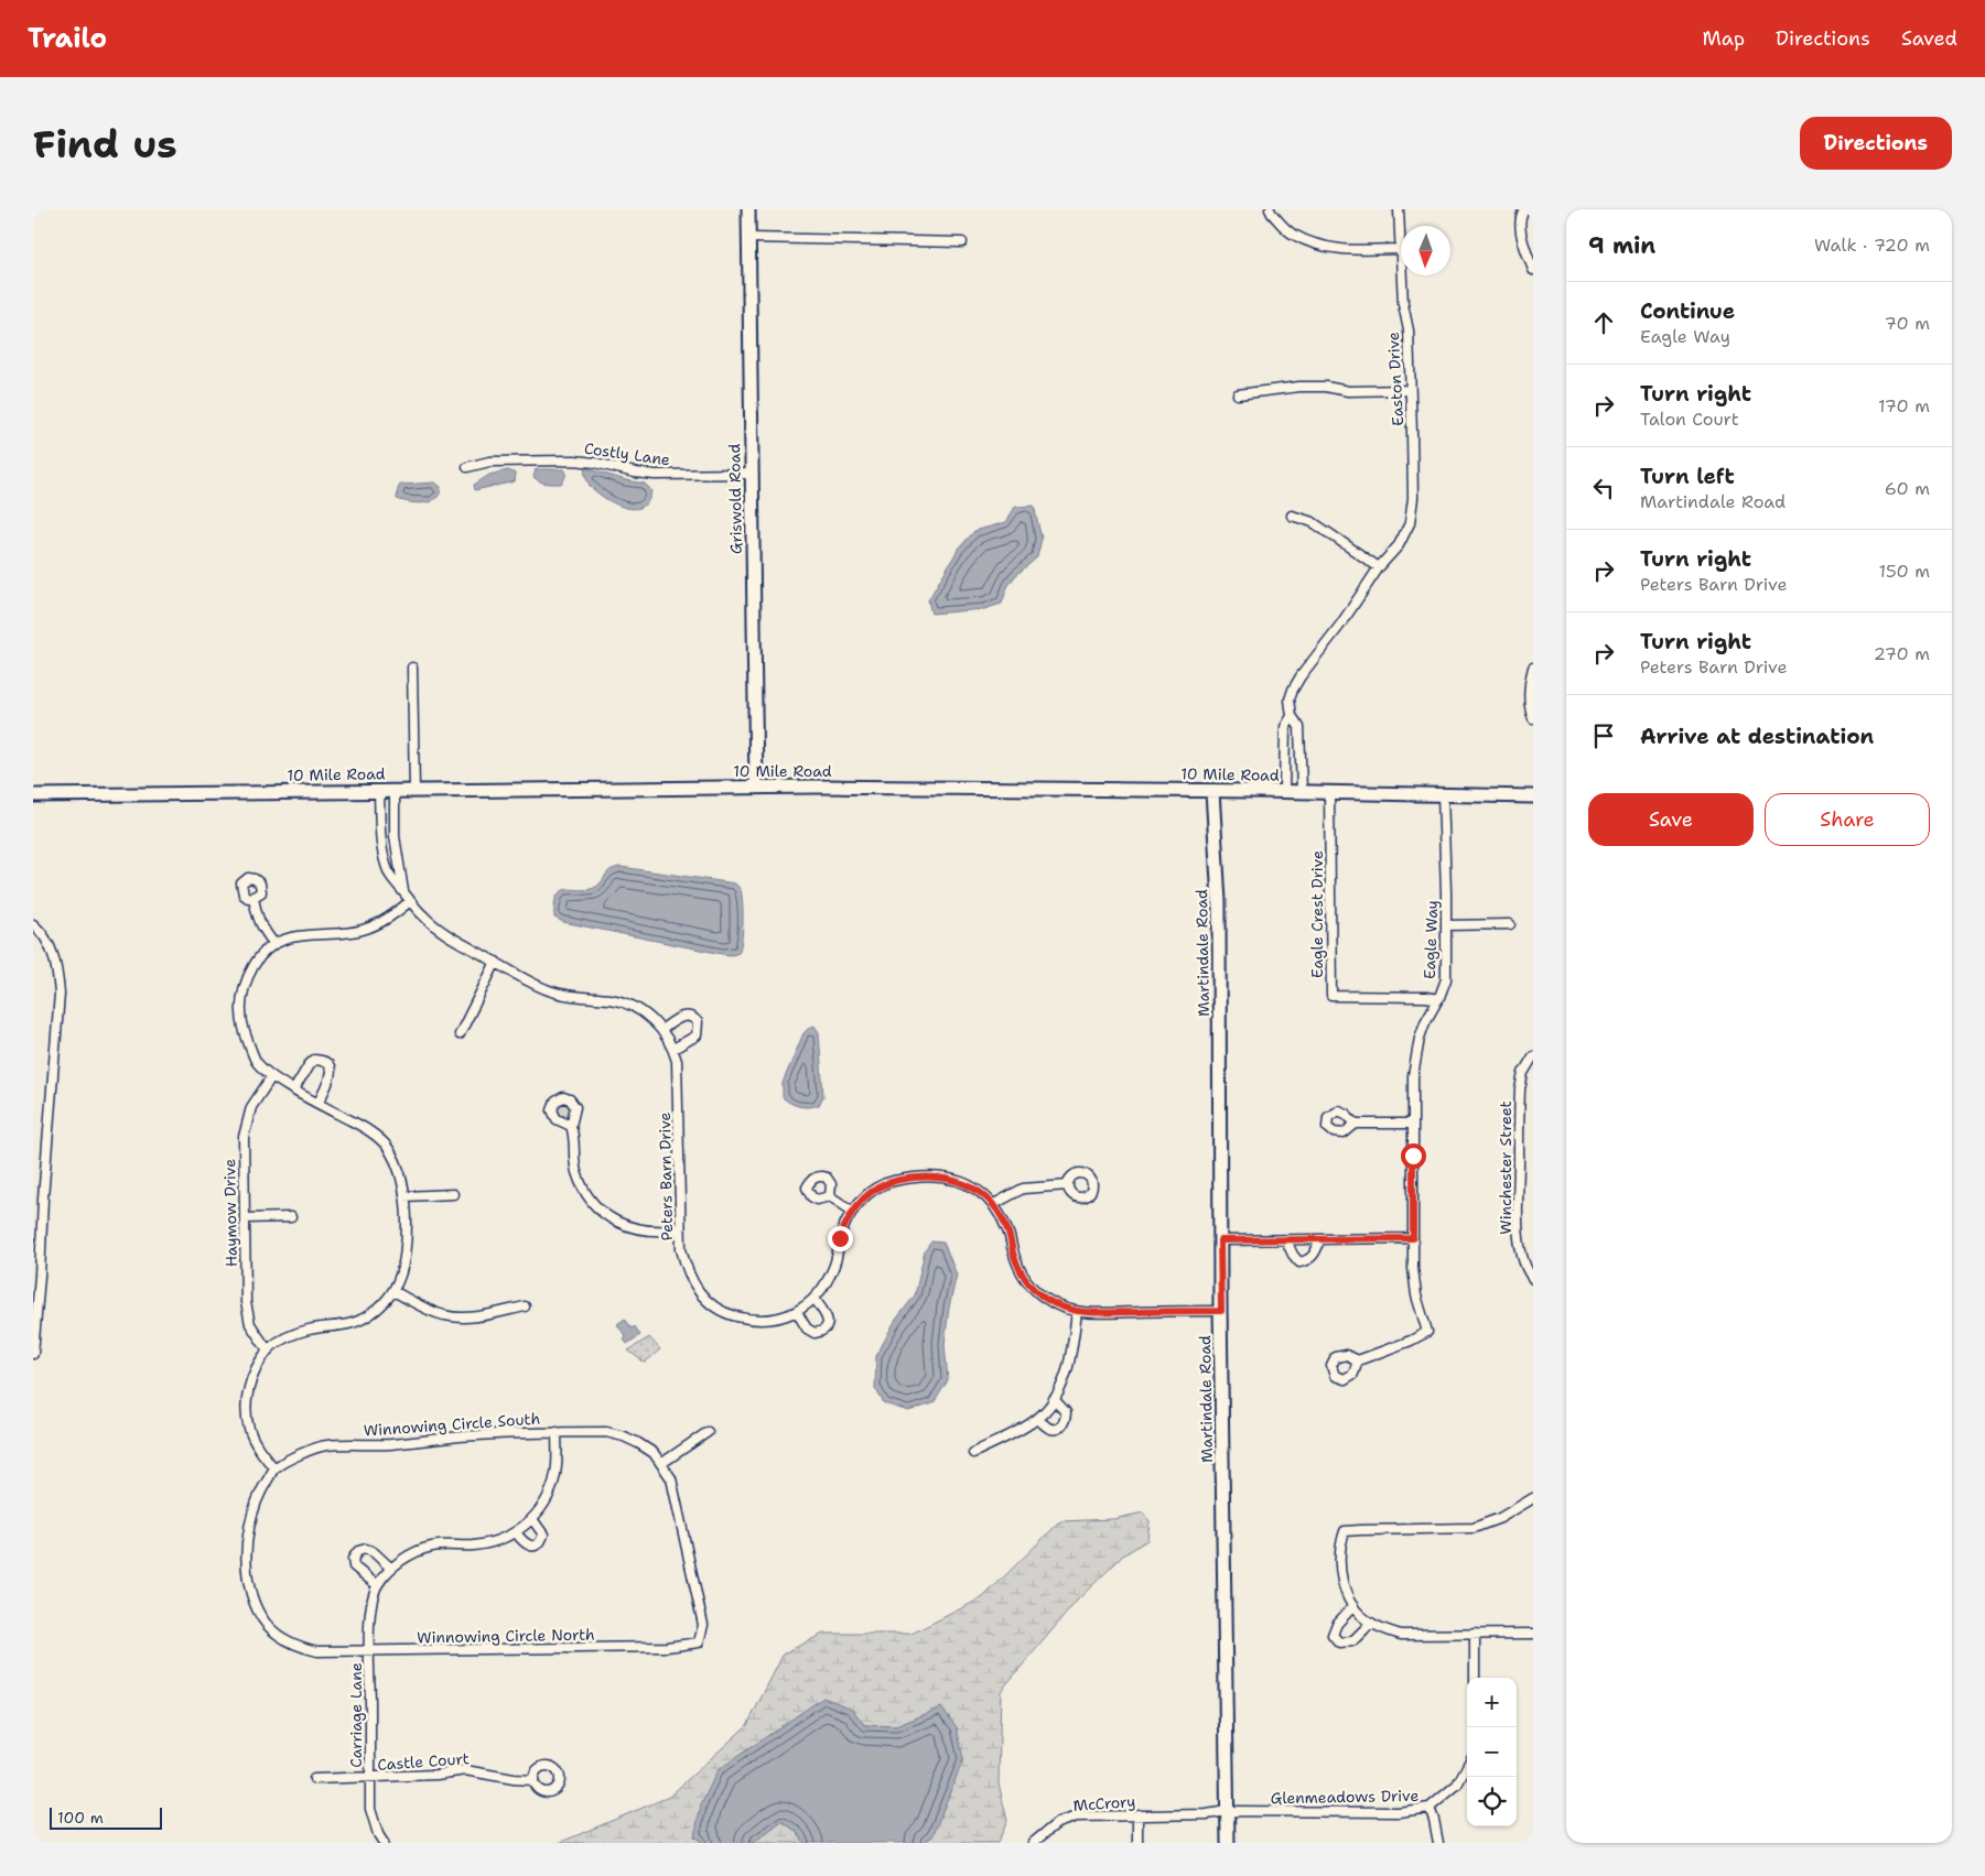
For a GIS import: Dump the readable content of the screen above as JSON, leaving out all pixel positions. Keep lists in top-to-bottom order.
{
  "streets": {
    "street": [
      "Easton Drive",
      "Costly Lane",
      "Griswold Road",
      "10 Mile Road",
      "Eagle Crest Drive",
      "Eagle Way",
      "Martindale Road",
      "Winchester Street",
      "Peters Barn Drive",
      "Haymow Drive",
      "Winnowing Circle South",
      "Winnowing Circle North",
      "Carriage Lane",
      "Castle Court",
      "Glenmeadows Drive",
      "McCrory"
    ]
  },
  "crossings": [
    ["Easton Drive", "10 Mile Road"],
    ["Costly Lane", "Griswold Road"],
    ["Griswold Road", "10 Mile Road"],
    ["10 Mile Road", "Eagle Crest Drive"],
    ["10 Mile Road", "Eagle Way"],
    ["10 Mile Road", "Martindale Road"],
    ["10 Mile Road", "Peters Barn Drive"],
    ["Eagle Crest Drive", "Eagle Way"],
    ["Martindale Road", "Peters Barn Drive"],
    ["Martindale Road", "Glenmeadows Drive"],
    ["Winnowing Circle South", "Winnowing Circle North"],
    ["Winnowing Circle South", "Carriage Lane"],
    ["Winnowing Circle North", "Carriage Lane"],
    ["Carriage Lane", "Castle Court"],
    ["Glenmeadows Drive", "McCrory"]
  ],
  "scale_bar": "100 m",
  "north": "bottom",
  "page": {
    "header": "Trailo",
    "nav": ["Map", "Directions", "Saved"],
    "buttons": [
      "Directions",
      ["Save", "Share"]
    ],
    "title": "Find us",
    "heading": ["9 min", "Walk · 720 m"],
    "list": [
      ["Continue", "Eagle Way", "70 m"],
      ["Turn right", "Talon Court", "170 m"],
      ["Turn left", "Martindale Road", "60 m"],
      ["Turn right", "Peters Barn Drive", "150 m"],
      ["Turn right", "Peters Barn Drive", "270 m"],
      "Arrive at destination"
    ],
    "map_buttons": ["+", "−"],
    "scale": "100 m"
  }
}
